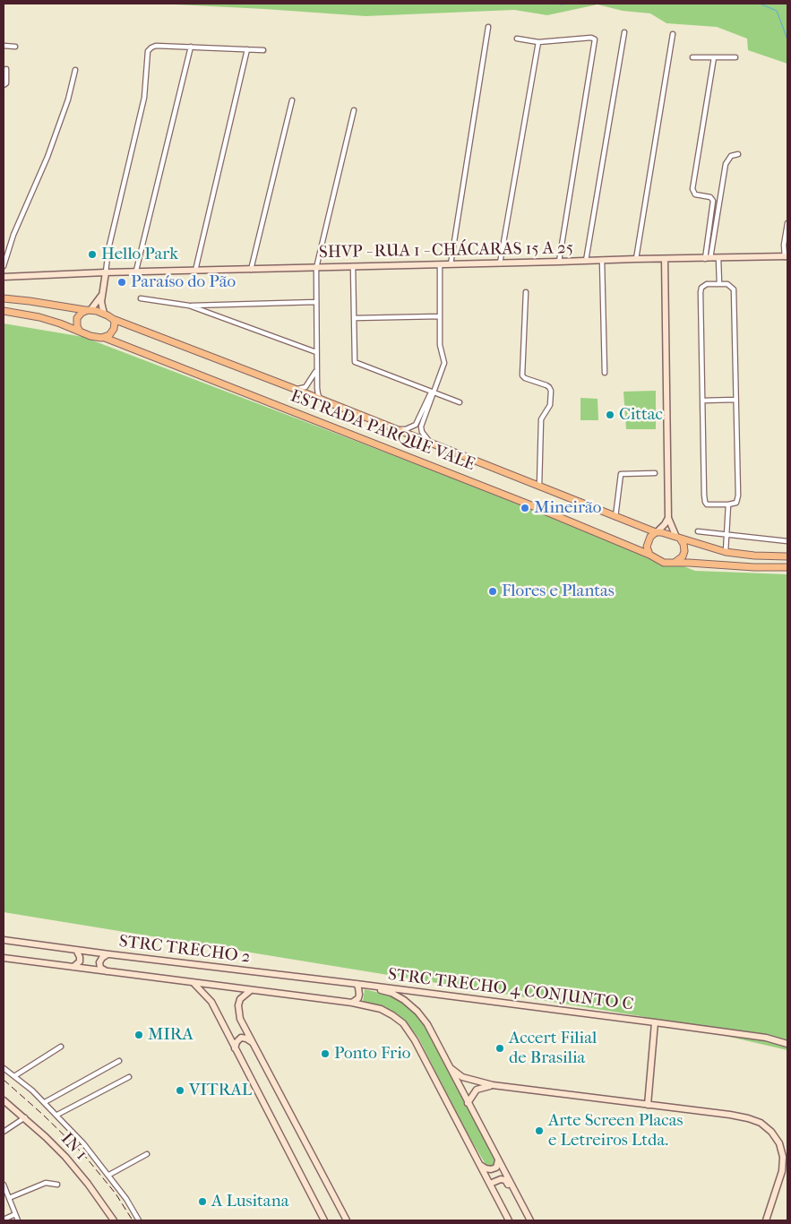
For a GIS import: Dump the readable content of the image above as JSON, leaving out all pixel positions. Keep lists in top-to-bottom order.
{
  "streets": {
    "main road": ["ESTRADA PARQUE VALE"],
    "street": [
      "SHVP - RUA 1 - CHÁCARAS 15 A 25",
      "STRC TRECHO 2",
      "STRC TRECHO 4 CONJUNTO C",
      "IN 1"
    ]
  },
  "crossings": [
    ["STRC TRECHO 2", "STRC TRECHO 4 CONJUNTO C"]
  ],
  "places": [
    "Hello Park",
    "Paraíso do Pão",
    "Cittac",
    "Mineirão",
    "Flores e Plantas",
    "MIRA",
    "Accert Filial de Brasilia",
    "Ponto Frio",
    "VITRAL",
    "Arte Screen Placas e Letreiros Ltda.",
    "A Lusitana"
  ]
}
